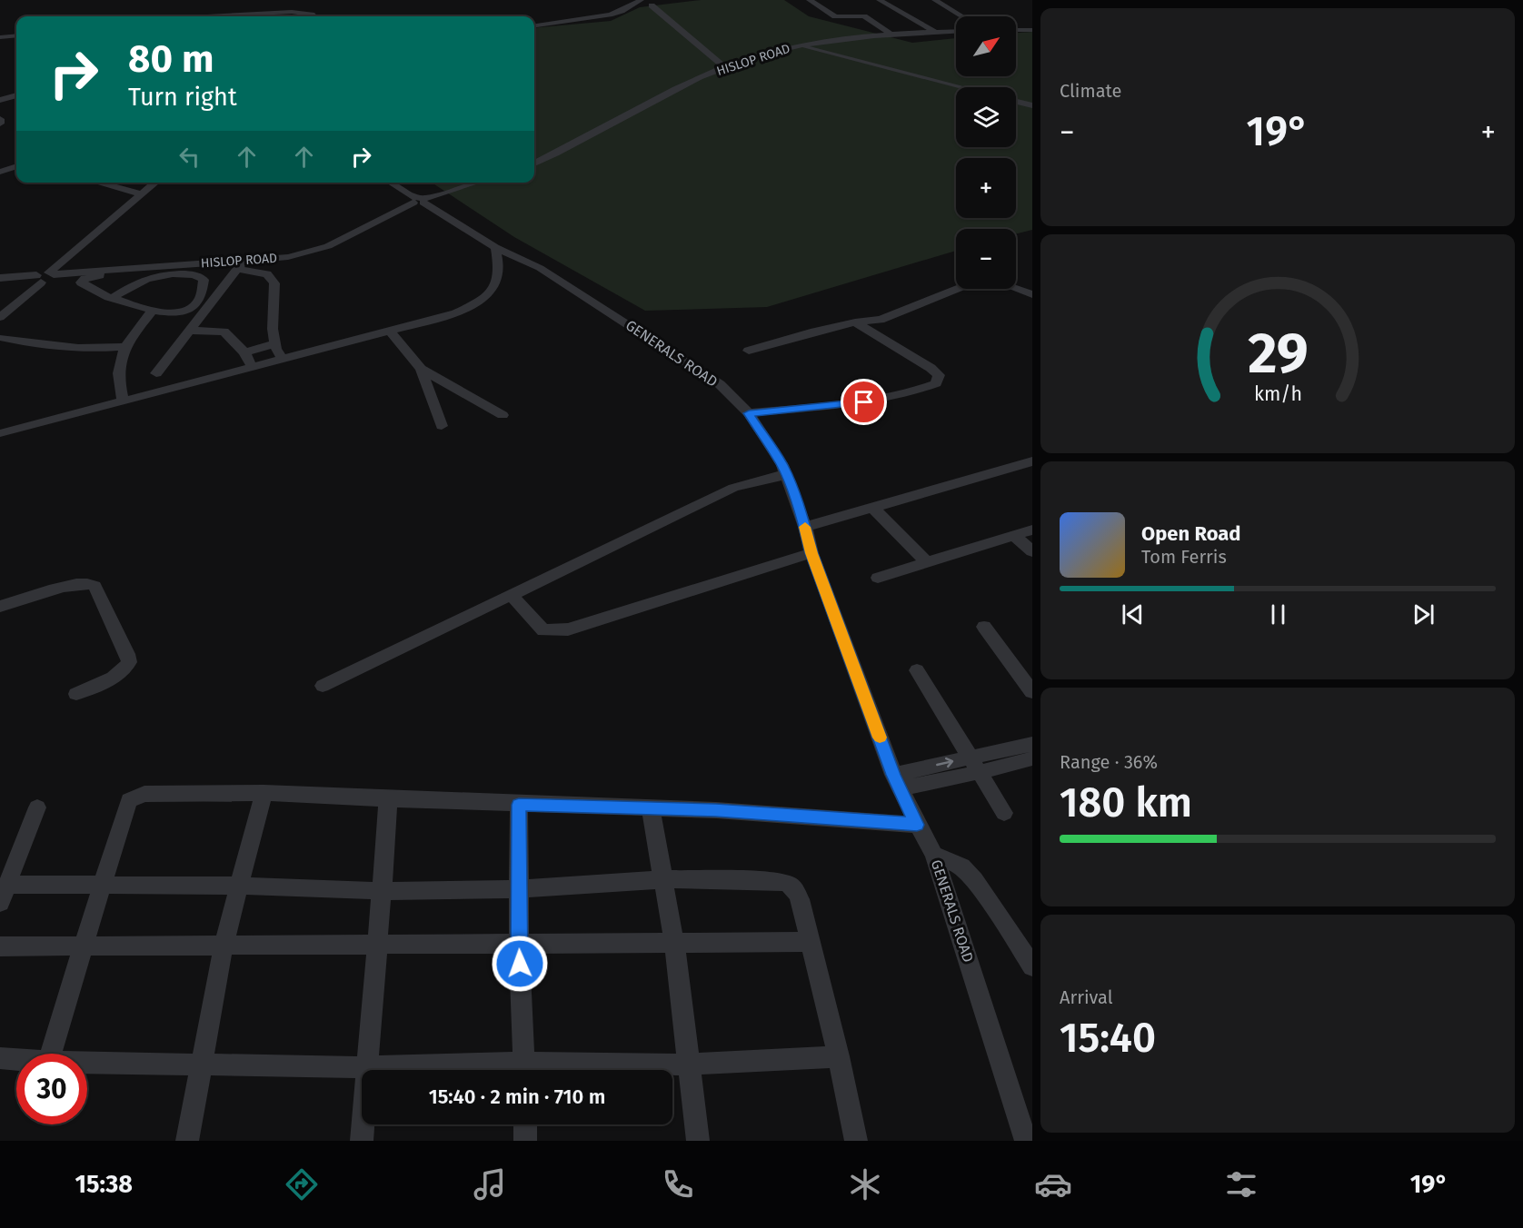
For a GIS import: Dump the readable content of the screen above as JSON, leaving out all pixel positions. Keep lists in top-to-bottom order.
{
  "streets": {
    "street": ["HISLOP ROAD", "GENERALS ROAD"]
  },
  "crossings": [
    ["HISLOP ROAD", "GENERALS ROAD"]
  ],
  "north": "top right",
  "page": {
    "tile": [
      "Climate",
      ["Range · 36%", "180 km"],
      ["Arrival", "15:40"]
    ],
    "map_buttons": ["+", "−"],
    "turn": ["80 m", "Turn right"],
    "heat": ["−", "19°", "+"],
    "song": ["Open Road", "Tom Ferris"],
    "limit": "30",
    "trip": "15:40 · 2 min · 710 m",
    "tabs": ["15:38", "19°"],
    "gauge": ["29", "km/h"]
  }
}
